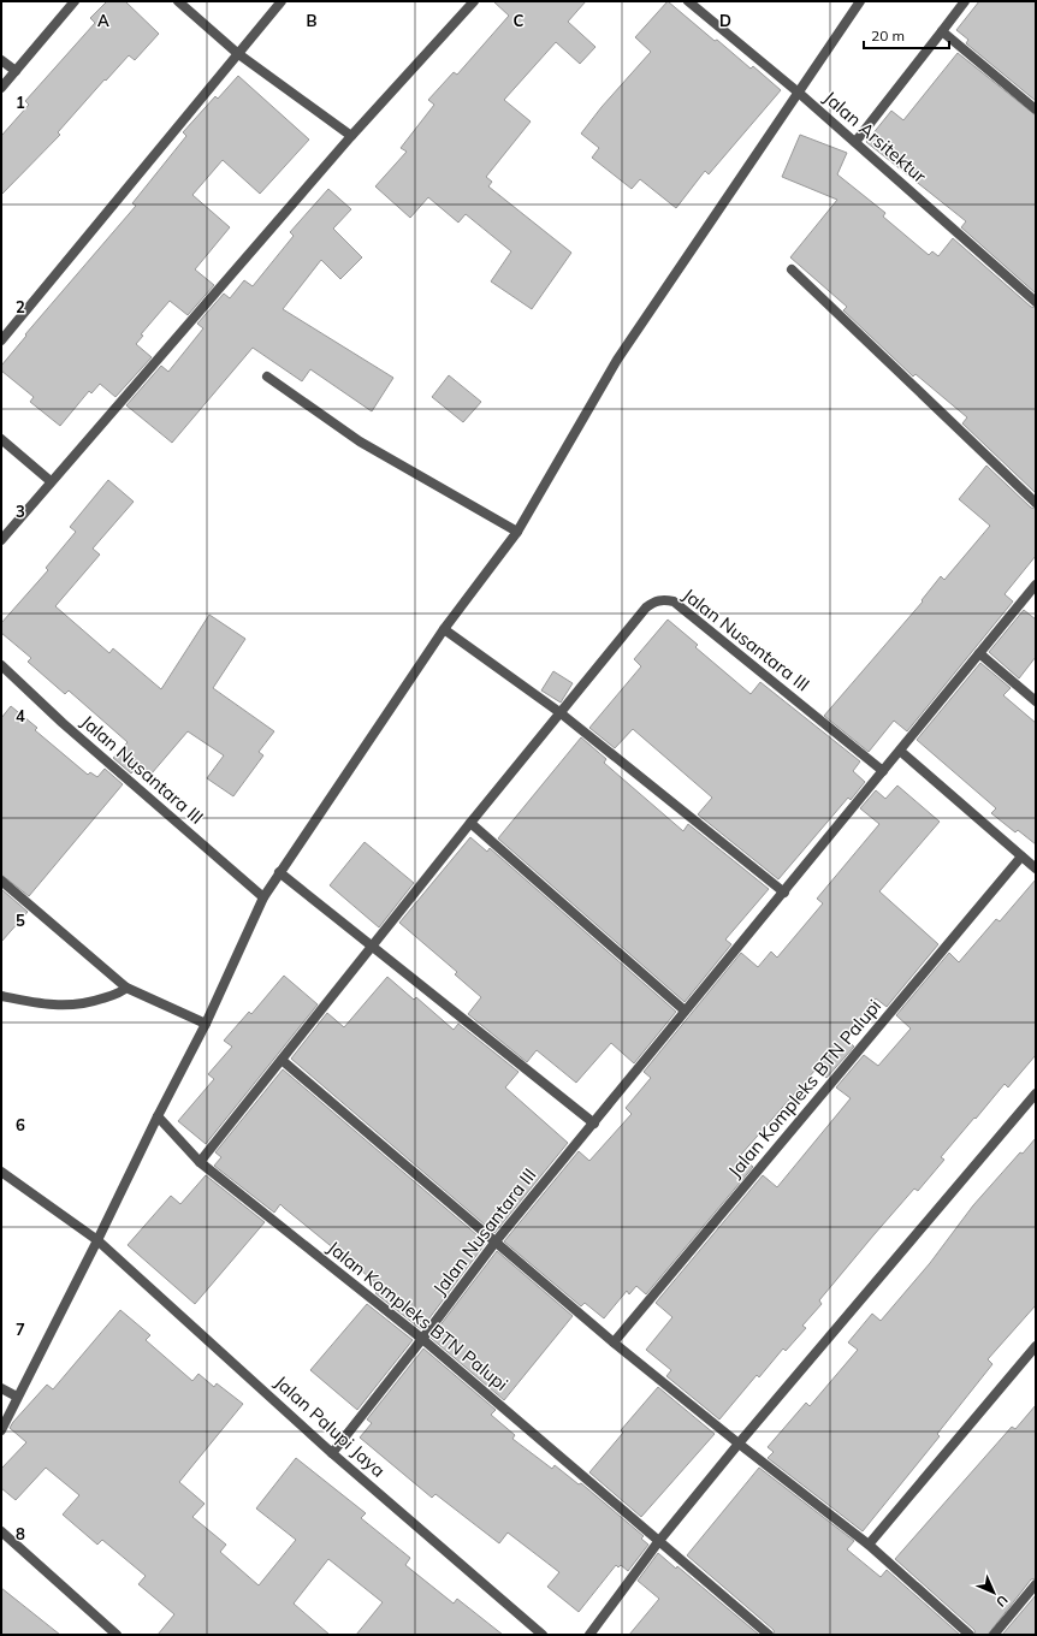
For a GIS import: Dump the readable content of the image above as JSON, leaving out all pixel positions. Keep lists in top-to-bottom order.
{
  "streets": {
    "street": [
      "Jalan Arsitektur",
      "Jalan Nusantara III",
      "Jalan Kompleks BTN Palupi",
      "Jalan Palupi Jaya"
    ]
  },
  "crossings": [
    ["Jalan Nusantara III", "Jalan Kompleks BTN Palupi"],
    ["Jalan Nusantara III", "Jalan Palupi Jaya"]
  ],
  "scale_bar": "20 m",
  "north": "bottom right",
  "grid": {
    "columns": [
      "A",
      "B",
      "C",
      "D"
    ],
    "rows": [
      "1",
      "2",
      "3",
      "4",
      "5",
      "6",
      "7",
      "8"
    ]
  }
}
